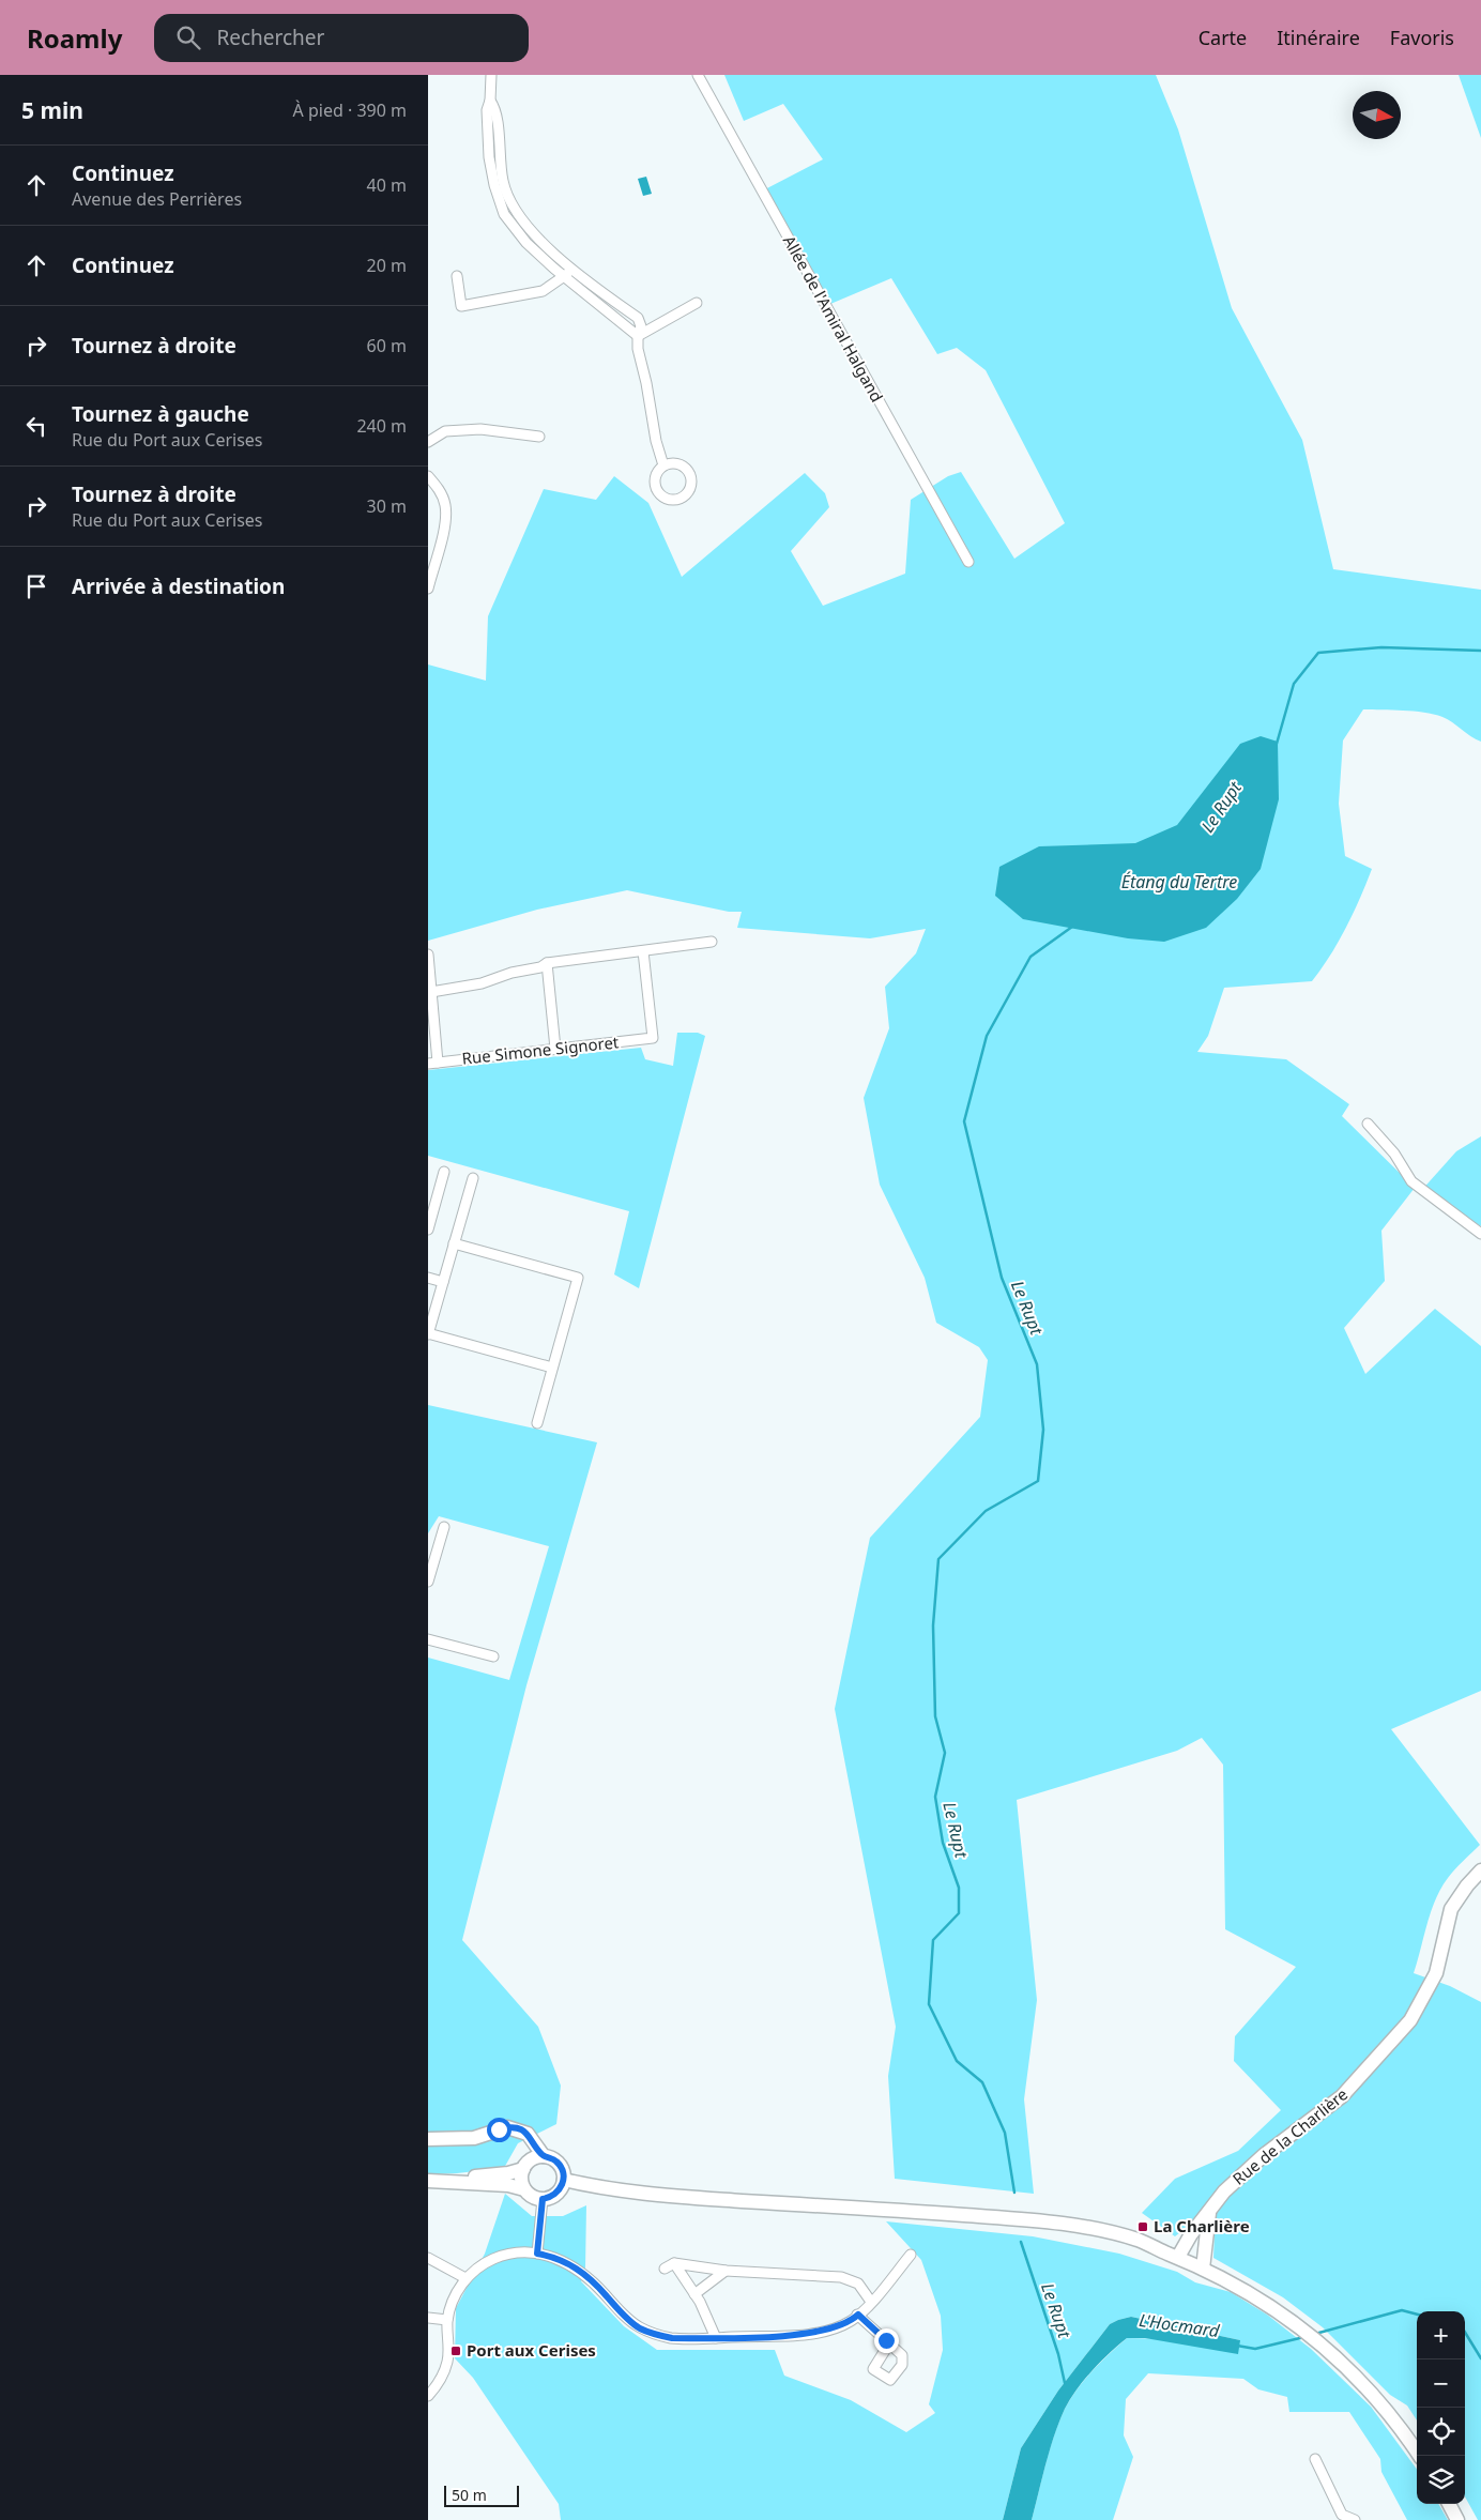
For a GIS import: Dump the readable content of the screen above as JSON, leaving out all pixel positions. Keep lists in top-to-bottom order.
{
  "streets": {
    "main road": ["Rue de la Charlière"],
    "street": ["Allée de l'Amiral Halgand", "Rue Simone Signoret"]
  },
  "water": ["Le Rupt", "Étang du Tertre", "L'Hocmard"],
  "places": {
    "transit": ["La Charlière", "Port aux Cerises"]
  },
  "scale_bar": "50 m",
  "north": "right",
  "page": {
    "header": "Roamly",
    "search": "Rechercher",
    "nav": ["Carte", "Itinéraire", "Favoris"],
    "heading": ["5 min", "À pied · 390 m"],
    "list": [
      ["Continuez", "Avenue des Perrières", "40 m"],
      ["Continuez", "20 m"],
      ["Tournez à droite", "60 m"],
      ["Tournez à gauche", "Rue du Port aux Cerises", "240 m"],
      ["Tournez à droite", "Rue du Port aux Cerises", "30 m"],
      "Arrivée à destination"
    ],
    "map_buttons": ["+", "−"],
    "scale": "50 m"
  }
}
